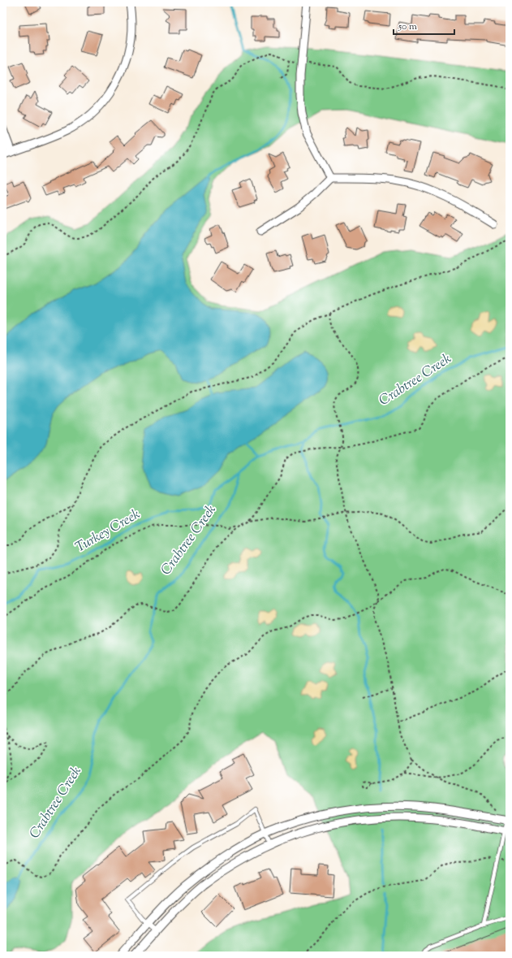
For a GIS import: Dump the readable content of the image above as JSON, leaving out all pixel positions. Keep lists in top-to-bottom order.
{
  "water": ["Crabtree Creek", "Turkey Creek"],
  "scale_bar": "50 m"
}
